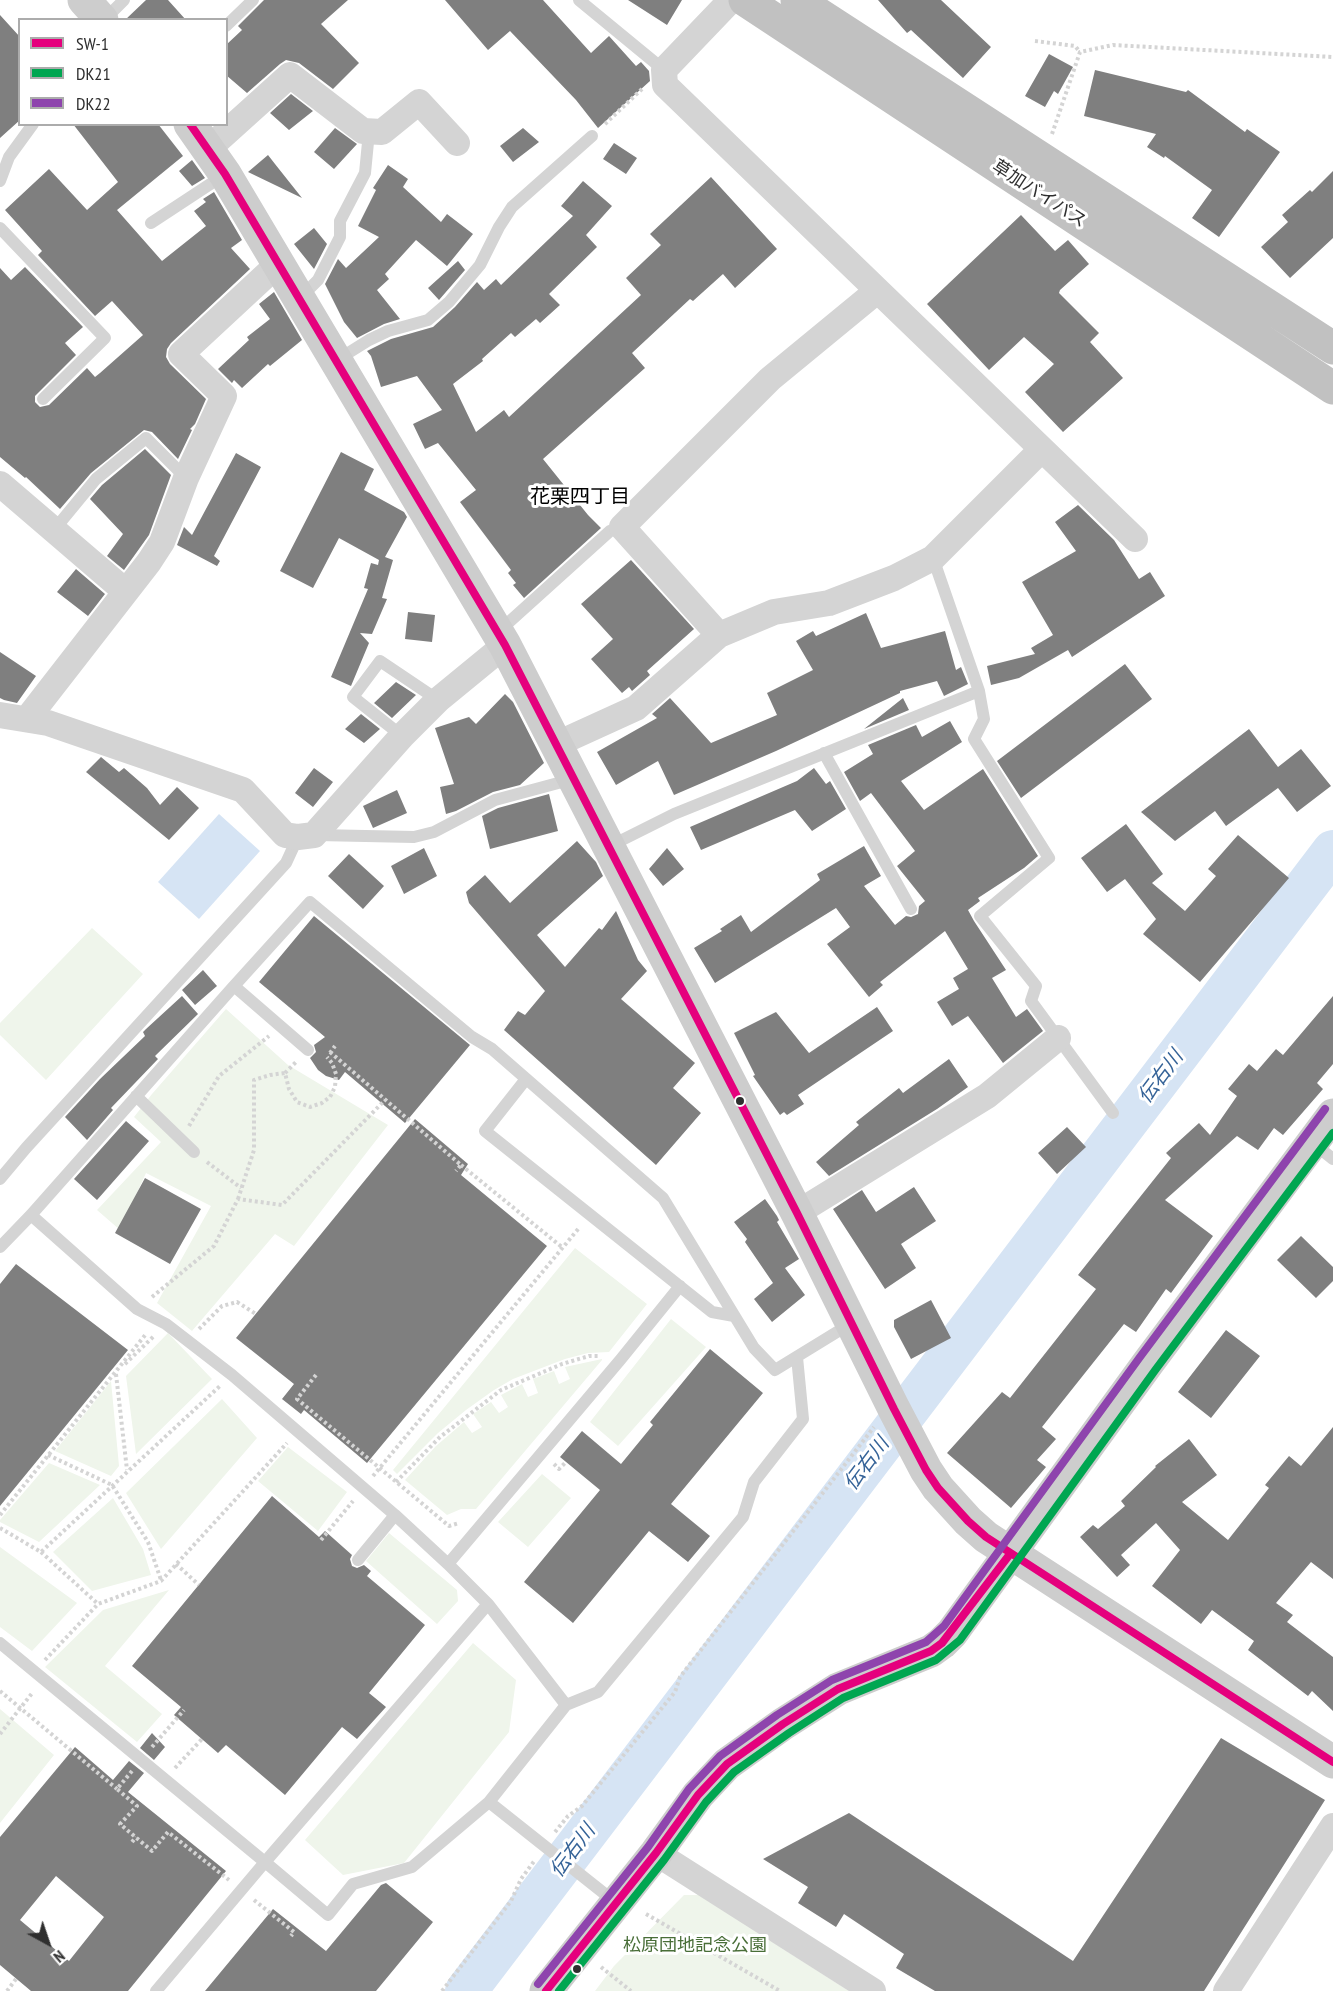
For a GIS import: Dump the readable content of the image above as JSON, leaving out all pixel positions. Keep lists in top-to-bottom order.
{
  "streets": {
    "highway": ["草加バイパス"]
  },
  "districts": ["花栗四丁目"],
  "water": ["伝右川"],
  "parks": ["松原団地記念公園"],
  "lines": ["transit line SW-1", "transit line DK22", "transit line DK21"],
  "legend": ["SW-1", "DK21", "DK22"],
  "north": "bottom right"
}
